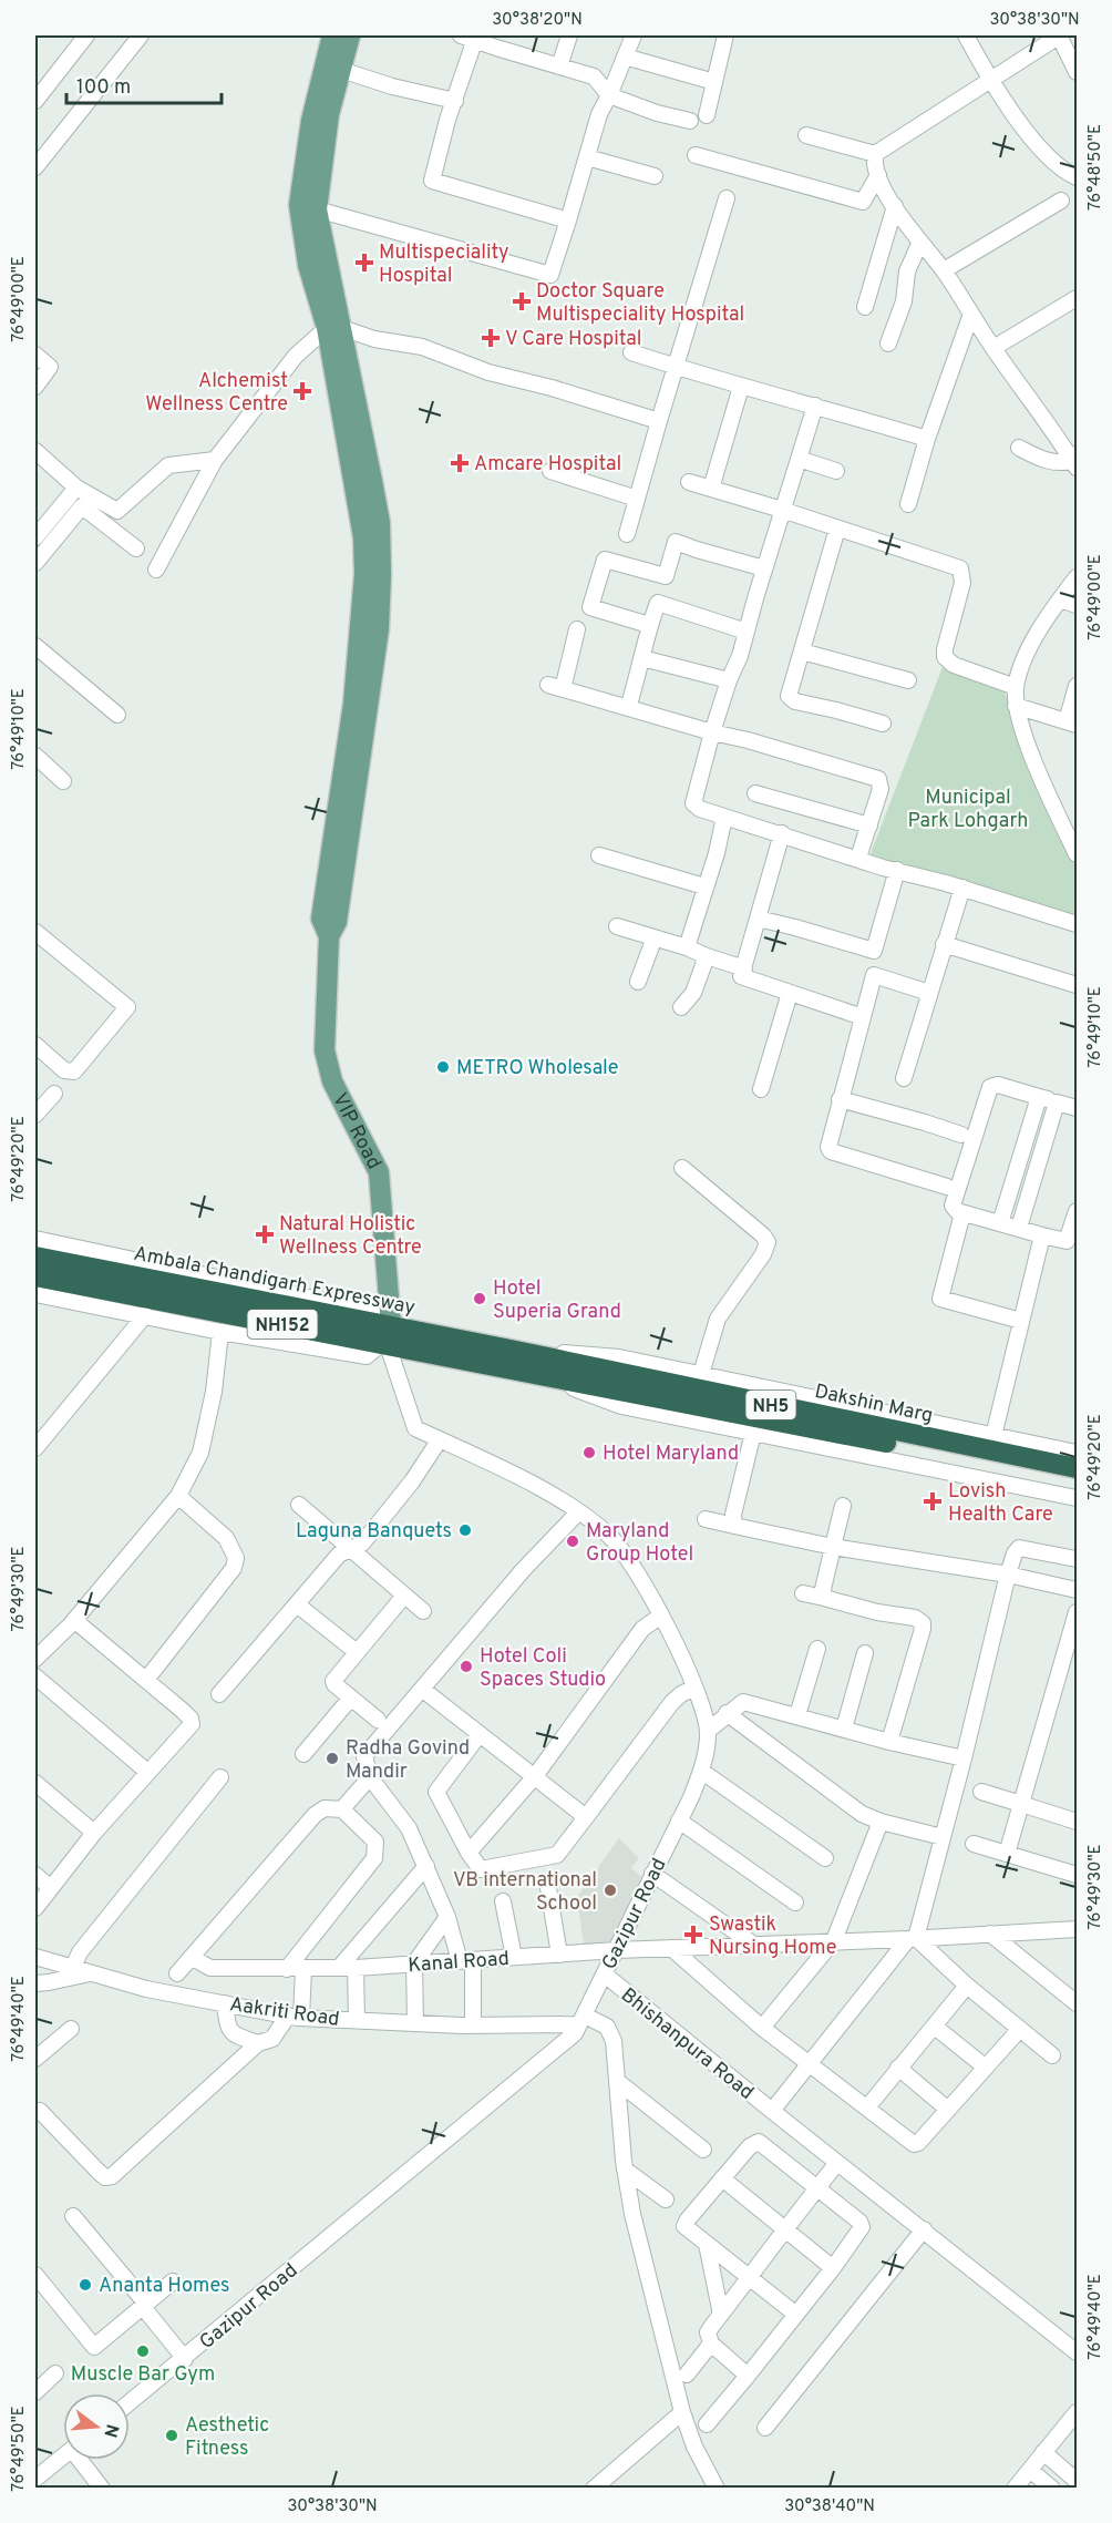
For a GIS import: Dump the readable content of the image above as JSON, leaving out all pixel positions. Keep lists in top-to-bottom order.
{
  "streets": {
    "highway": [
      "Ambala Chandigarh Expressway",
      "NH152",
      "Dakshin Marg",
      "NH5"
    ],
    "main road": ["VIP Road"],
    "street": [
      "Gazipur Road",
      "Kanal Road",
      "Aakriti Road",
      "Bhishanpura Road"
    ]
  },
  "crossings": [
    ["VIP Road", "Ambala Chandigarh Expressway"],
    ["VIP Road", "Gazipur Road"],
    ["Ambala Chandigarh Expressway", "NH152"],
    ["Ambala Chandigarh Expressway", "Dakshin Marg"],
    ["Ambala Chandigarh Expressway", "NH5"],
    ["Ambala Chandigarh Expressway", "Gazipur Road"],
    ["NH152", "Dakshin Marg"],
    ["NH152", "NH5"],
    ["Dakshin Marg", "NH5"],
    ["Gazipur Road", "Kanal Road"],
    ["Gazipur Road", "Aakriti Road"],
    ["Gazipur Road", "Bhishanpura Road"]
  ],
  "parks": ["Municipal Park Lohgarh"],
  "places": {
    "health": [
      "Multispeciality Hospital",
      "Doctor Square Multispeciality Hospital",
      "V Care Hospital",
      "Alchemist Wellness Centre",
      "Amcare Hospital",
      "Natural Holistic Wellness Centre",
      "Lovish Health Care",
      "Swastik Nursing Home"
    ],
    "other": [
      "METRO Wholesale",
      "Hotel Superia Grand",
      "Hotel Maryland",
      "Laguna Banquets",
      "Maryland Group Hotel",
      "Hotel Coli Spaces Studio",
      "Radha Govind Mandir",
      "VB international School",
      "Ananta Homes",
      "Muscle Bar Gym",
      "Aesthetic Fitness"
    ]
  },
  "scale_bar": "100 m",
  "north": "right",
  "coordinates": [
    "30°38'20\"N",
    "30°38'30\"N",
    "76°48'50\"E",
    "76°49'00\"E",
    "76°49'10\"E",
    "76°49'20\"E",
    "76°49'30\"E",
    "76°49'40\"E",
    "76°49'50\"E",
    "30°38'40\"N"
  ]
}
